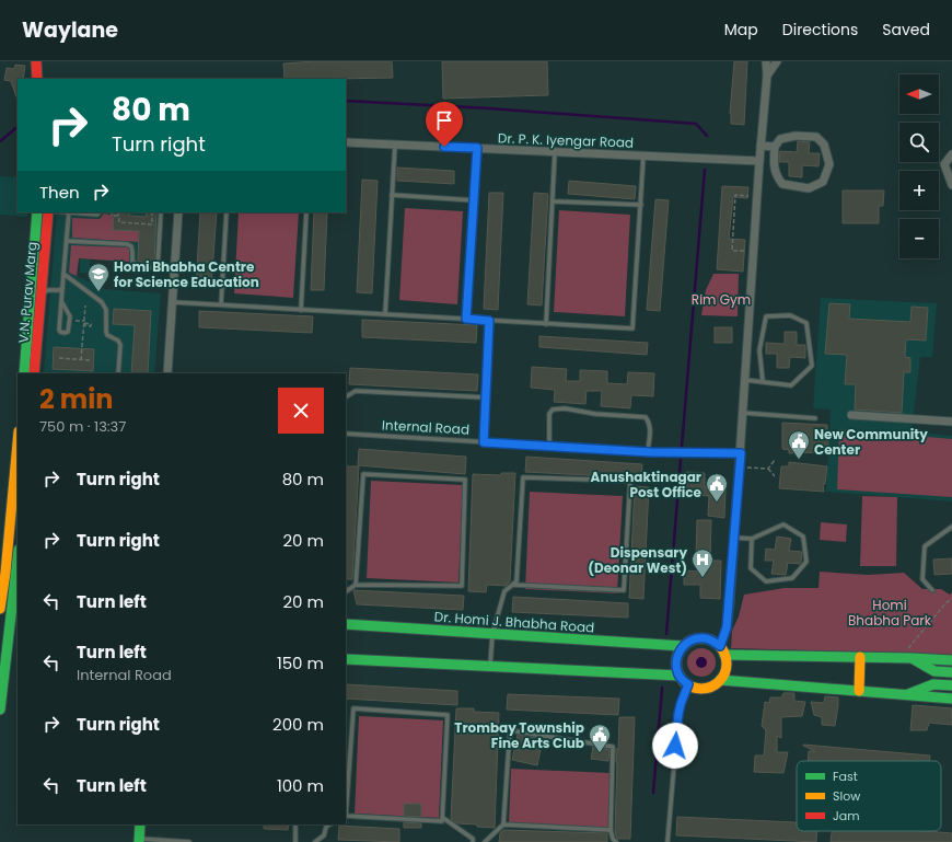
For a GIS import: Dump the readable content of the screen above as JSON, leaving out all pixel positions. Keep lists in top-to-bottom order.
{
  "streets": {
    "street": ["Dr. P. K. Iyengar Road", "V.N. Purav Marg", "Dr. Homi J. Bhabha Road"],
    "lane": ["Internal Road"]
  },
  "parks": ["Rim Gym", "Homi Bhabha Park"],
  "places": {
    "school or university": ["Homi Bhabha Centre for Science Education"],
    "public building": ["New Community Center", "Anushaktinagar Post Office", "Trombay Township Fine Arts Club"],
    "hospital": ["Dispensary (Deonar West)"]
  },
  "legend": ["Fast", "Slow", "Jam"],
  "north": "left",
  "page": {
    "header": "Waylane",
    "nav": ["Map", "Directions", "Saved"],
    "map_buttons": ["+", "−"],
    "turn": ["80 m", "Turn right"],
    "then": "Then",
    "heading": ["2 min", "750 m · 13:37"],
    "list": [
      {
        "name": "Turn right",
        "value": "80 m"
      },
      {
        "name": "Turn right",
        "value": "20 m"
      },
      {
        "name": "Turn left",
        "value": "20 m"
      },
      {
        "name": "Turn left",
        "note": "Internal Road",
        "value": "150 m"
      },
      {
        "name": "Turn right",
        "value": "200 m"
      },
      {
        "name": "Turn left",
        "value": "100 m"
      }
    ]
  }
}
